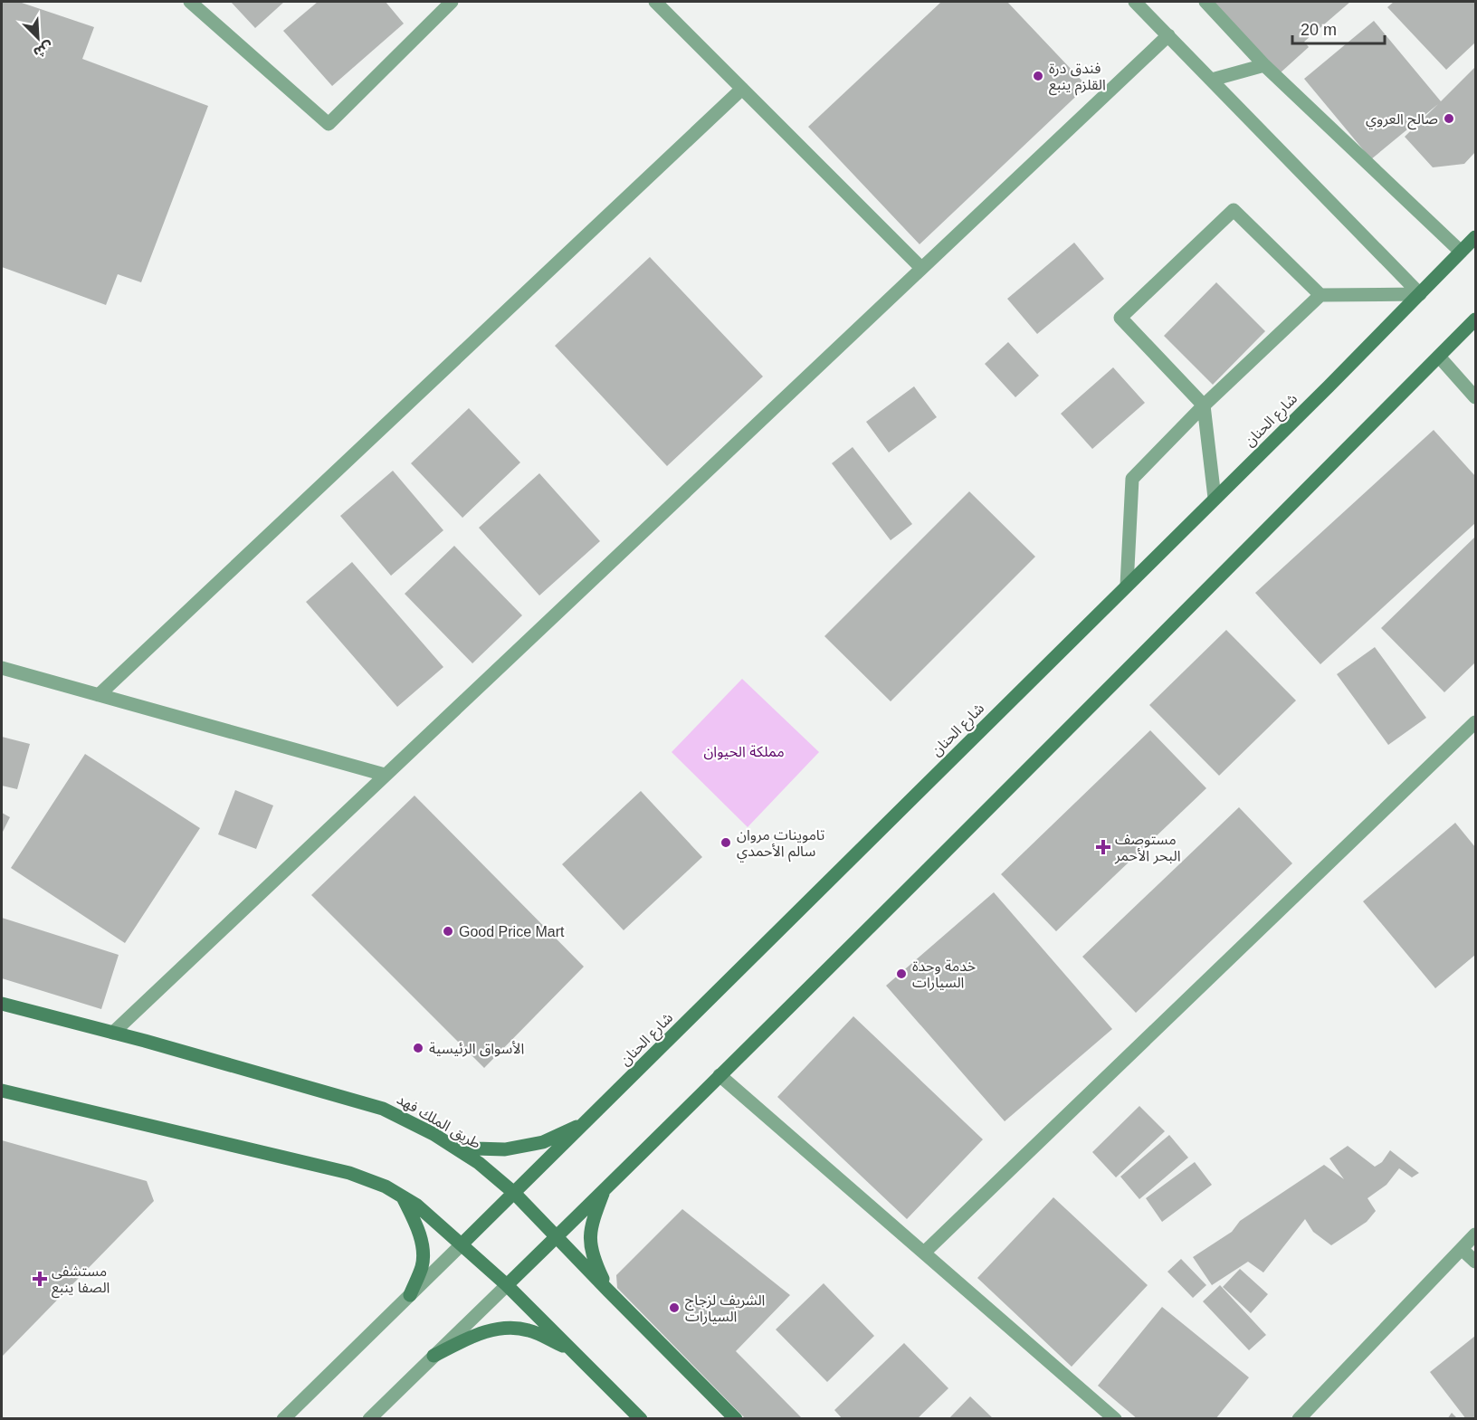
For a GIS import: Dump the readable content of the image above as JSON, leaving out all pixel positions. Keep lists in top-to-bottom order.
{
  "streets": {
    "main road": ["شارع الحنان", "طريق الملك فهد"]
  },
  "crossings": [
    ["شارع الحنان", "طريق الملك فهد"]
  ],
  "parks": ["مملكة الحيوان"],
  "places": {
    "other": [
      "فندق درة القلزم ينبع",
      "صالح العروي",
      "تاموينات مروان سالم الأحمدي",
      "Good Price Mart",
      "خدمة وحدة السيارات",
      "الأسواق الرئيسية",
      "الشريف لزجاج السيارات"
    ],
    "health": ["مستوصف البحر الأحمر", "مستشفى الصفا ينبع"]
  },
  "scale_bar": "20 m",
  "north": "bottom right"
}
